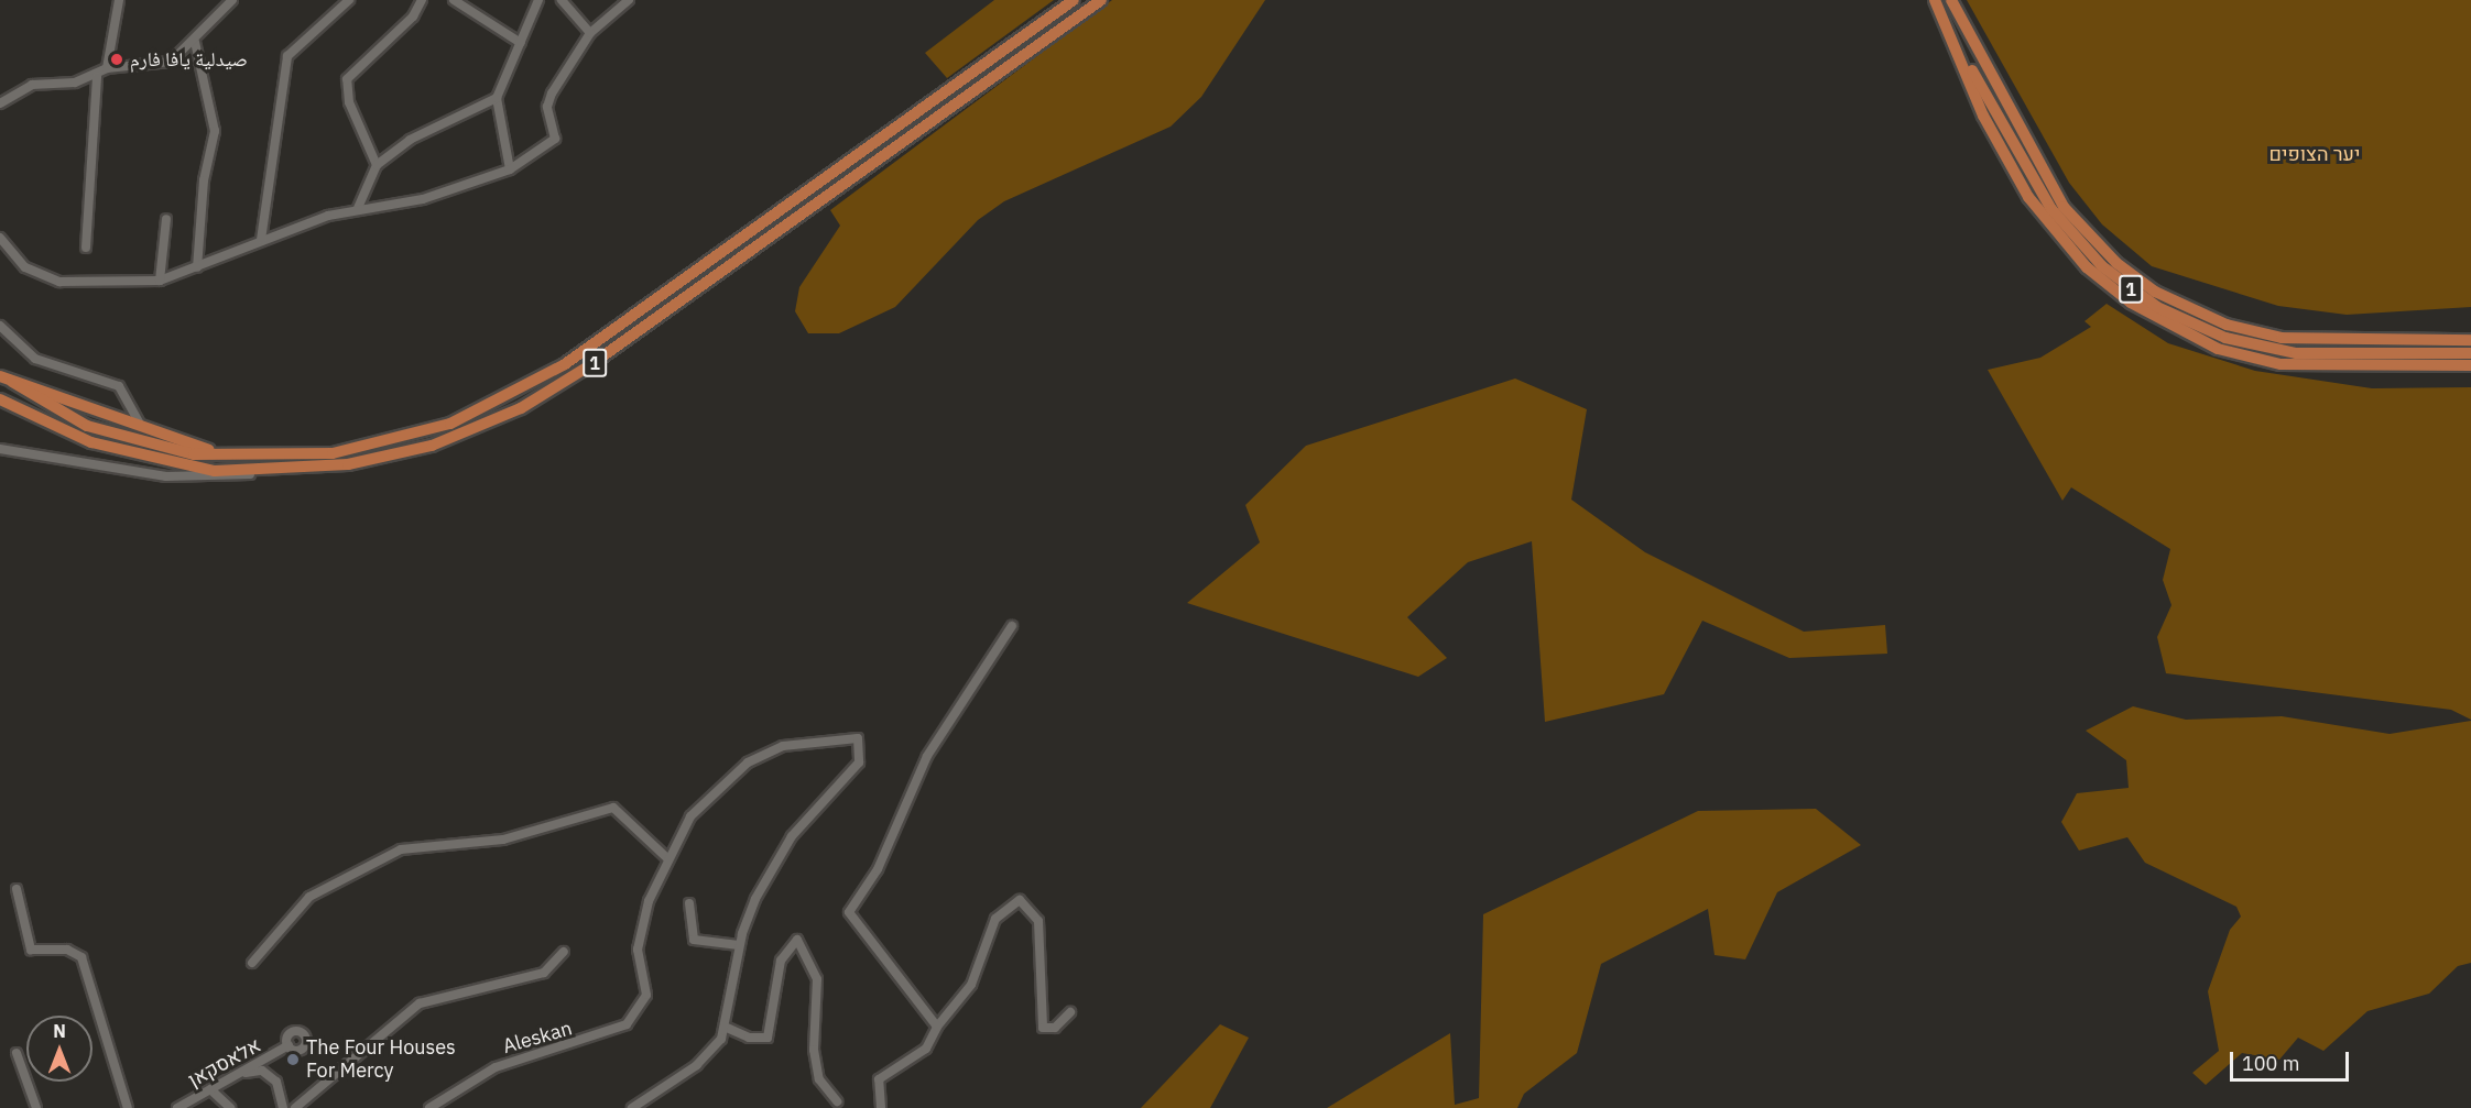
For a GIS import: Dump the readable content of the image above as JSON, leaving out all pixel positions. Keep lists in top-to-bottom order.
{
  "streets": {
    "highway": ["1"],
    "street": ["Aleskan", "אלאסקאן"]
  },
  "parks": ["יער הצופים"],
  "places": ["صيدلية يافا فارم", "The Four Houses For Mercy"],
  "scale_bar": "100 m",
  "north": "top"
}
